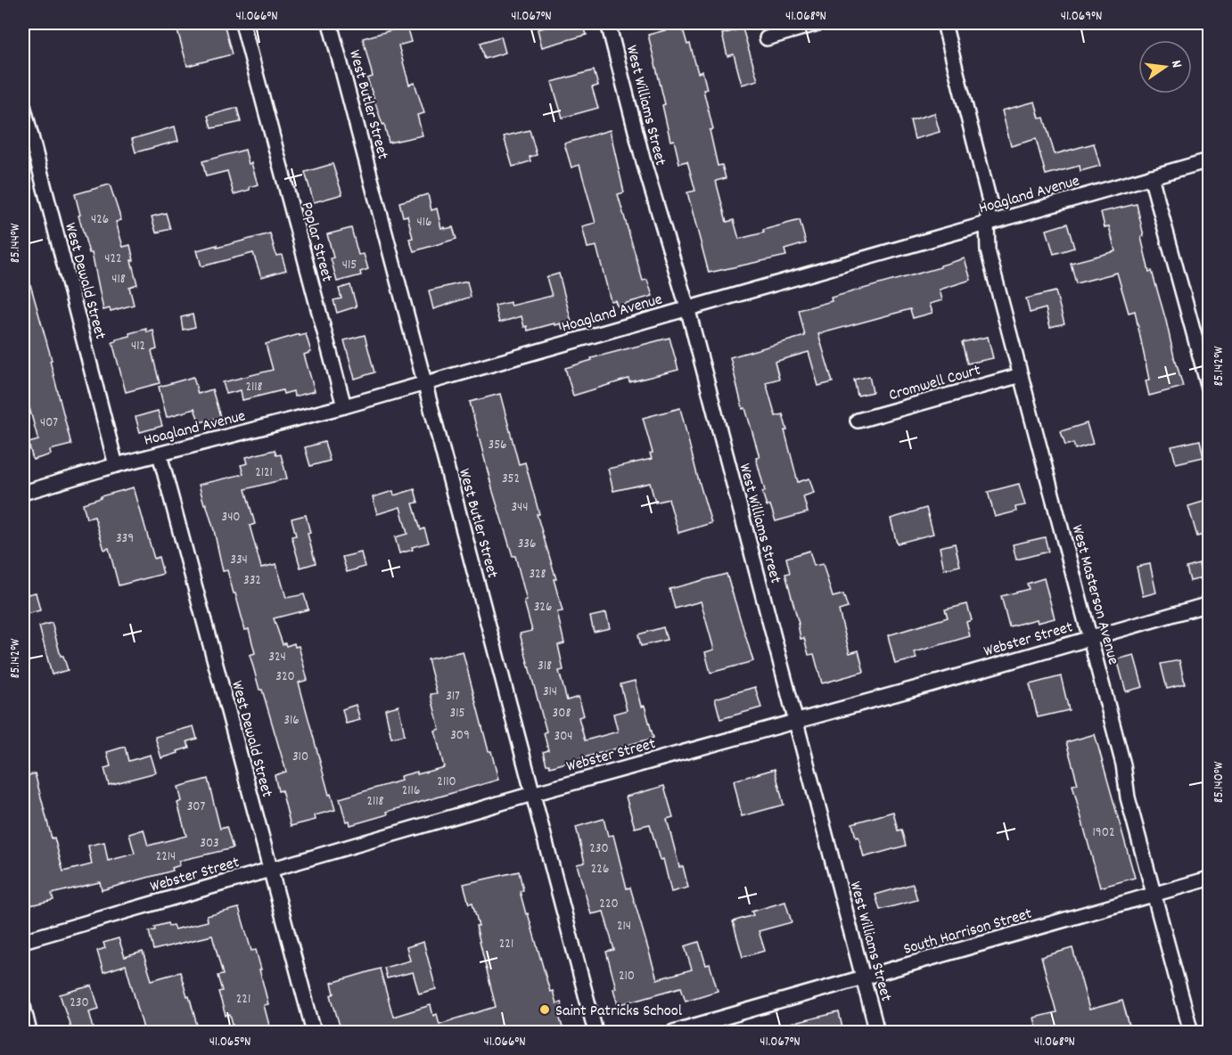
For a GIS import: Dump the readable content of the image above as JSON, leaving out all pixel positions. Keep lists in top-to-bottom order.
{
  "streets": {
    "street": [
      "West Butler Street",
      "West Williams Street",
      "Hoagland Avenue",
      "Poplar Street",
      "West Dewald Street",
      "Cromwell Court",
      "West Masterson Avenue",
      "Webster Street",
      "South Harrison Street"
    ]
  },
  "crossings": [
    ["West Butler Street", "Hoagland Avenue"],
    ["West Butler Street", "Webster Street"],
    ["West Williams Street", "Hoagland Avenue"],
    ["West Williams Street", "Webster Street"],
    ["West Williams Street", "South Harrison Street"],
    ["Hoagland Avenue", "Poplar Street"],
    ["Hoagland Avenue", "West Dewald Street"],
    ["Hoagland Avenue", "West Masterson Avenue"],
    ["West Dewald Street", "Webster Street"],
    ["Cromwell Court", "West Masterson Avenue"],
    ["West Masterson Avenue", "Webster Street"],
    ["West Masterson Avenue", "South Harrison Street"]
  ],
  "places": ["Saint Patricks School"],
  "house_numbers": [
    "426",
    "416",
    "422",
    "415",
    "418",
    "412",
    "2118",
    "407",
    "356",
    "2121",
    "352",
    "344",
    "340",
    "339",
    "336",
    "334",
    "328",
    "332",
    "326",
    "324",
    "318",
    "320",
    "314",
    "317",
    "315",
    "308",
    "316",
    "309",
    "304",
    "310",
    "2110",
    "2116",
    "2118",
    "307",
    "1902",
    "303",
    "230",
    "2214",
    "226",
    "220",
    "214",
    "221",
    "210",
    "221",
    "230"
  ],
  "north": "right",
  "coordinates": [
    "41.066°N",
    "41.067°N",
    "41.068°N",
    "41.069°N",
    "85.144°W",
    "85.142°W",
    "85.140°W",
    "41.065°N"
  ]
}
